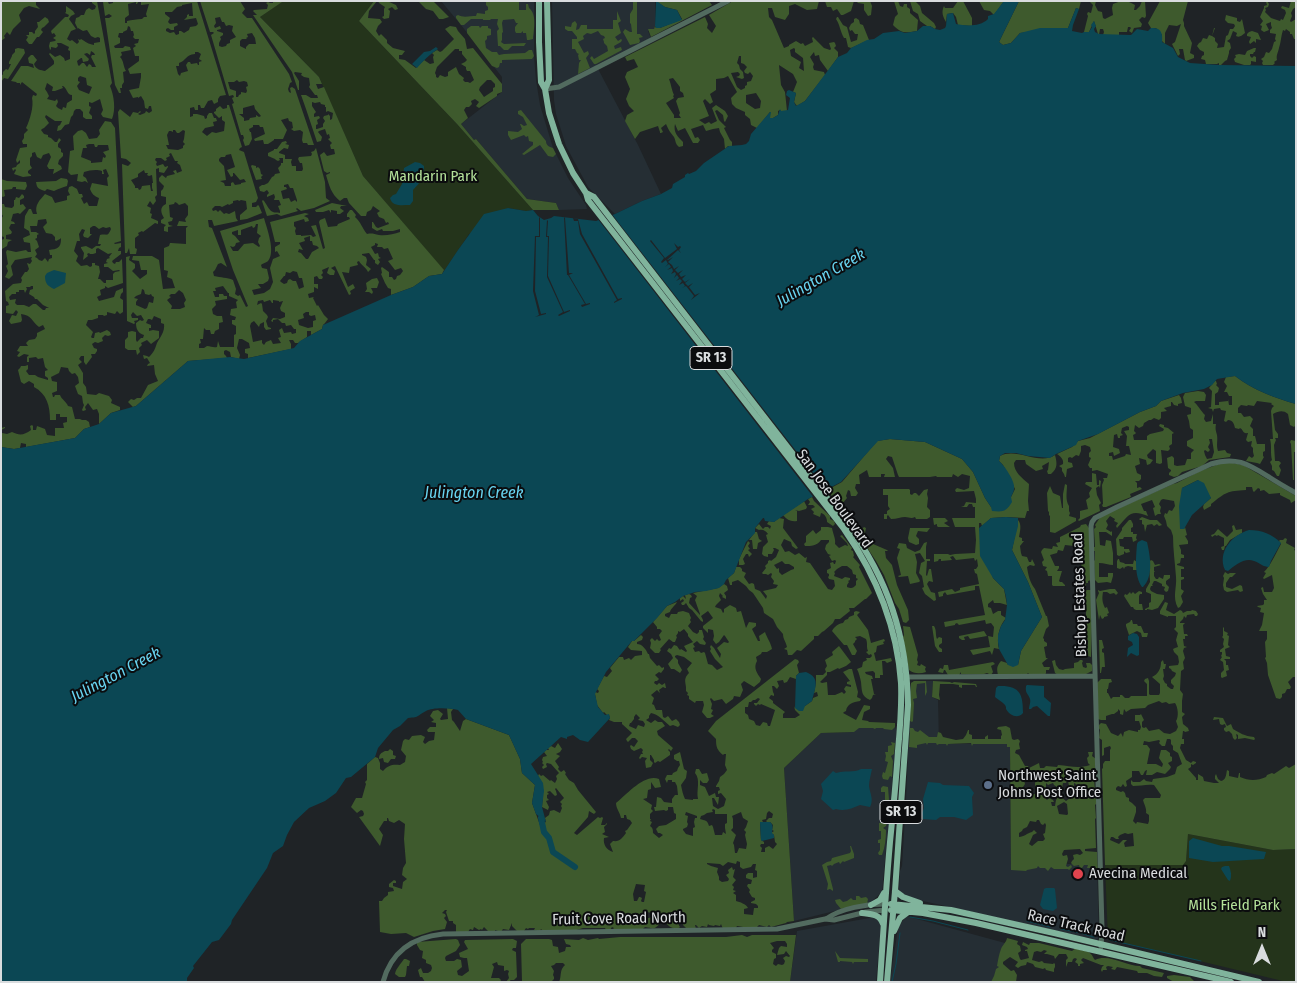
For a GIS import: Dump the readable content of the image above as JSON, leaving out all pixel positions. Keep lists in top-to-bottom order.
{
  "streets": {
    "main road": ["SR 13", "San Jose Boulevard", "Race Track Road"],
    "street": ["Bishop Estates Road", "Fruit Cove Road North"]
  },
  "crossings": [
    ["SR 13", "San Jose Boulevard"],
    ["SR 13", "Fruit Cove Road North"],
    ["SR 13", "Race Track Road"],
    ["San Jose Boulevard", "Bishop Estates Road"],
    ["San Jose Boulevard", "Fruit Cove Road North"],
    ["San Jose Boulevard", "Race Track Road"],
    ["Fruit Cove Road North", "Race Track Road"]
  ],
  "water": ["Julington Creek"],
  "parks": ["Mandarin Park", "Mills Field Park"],
  "places": ["Northwest Saint Johns Post Office", "Avecina Medical"],
  "north": "top"
}
